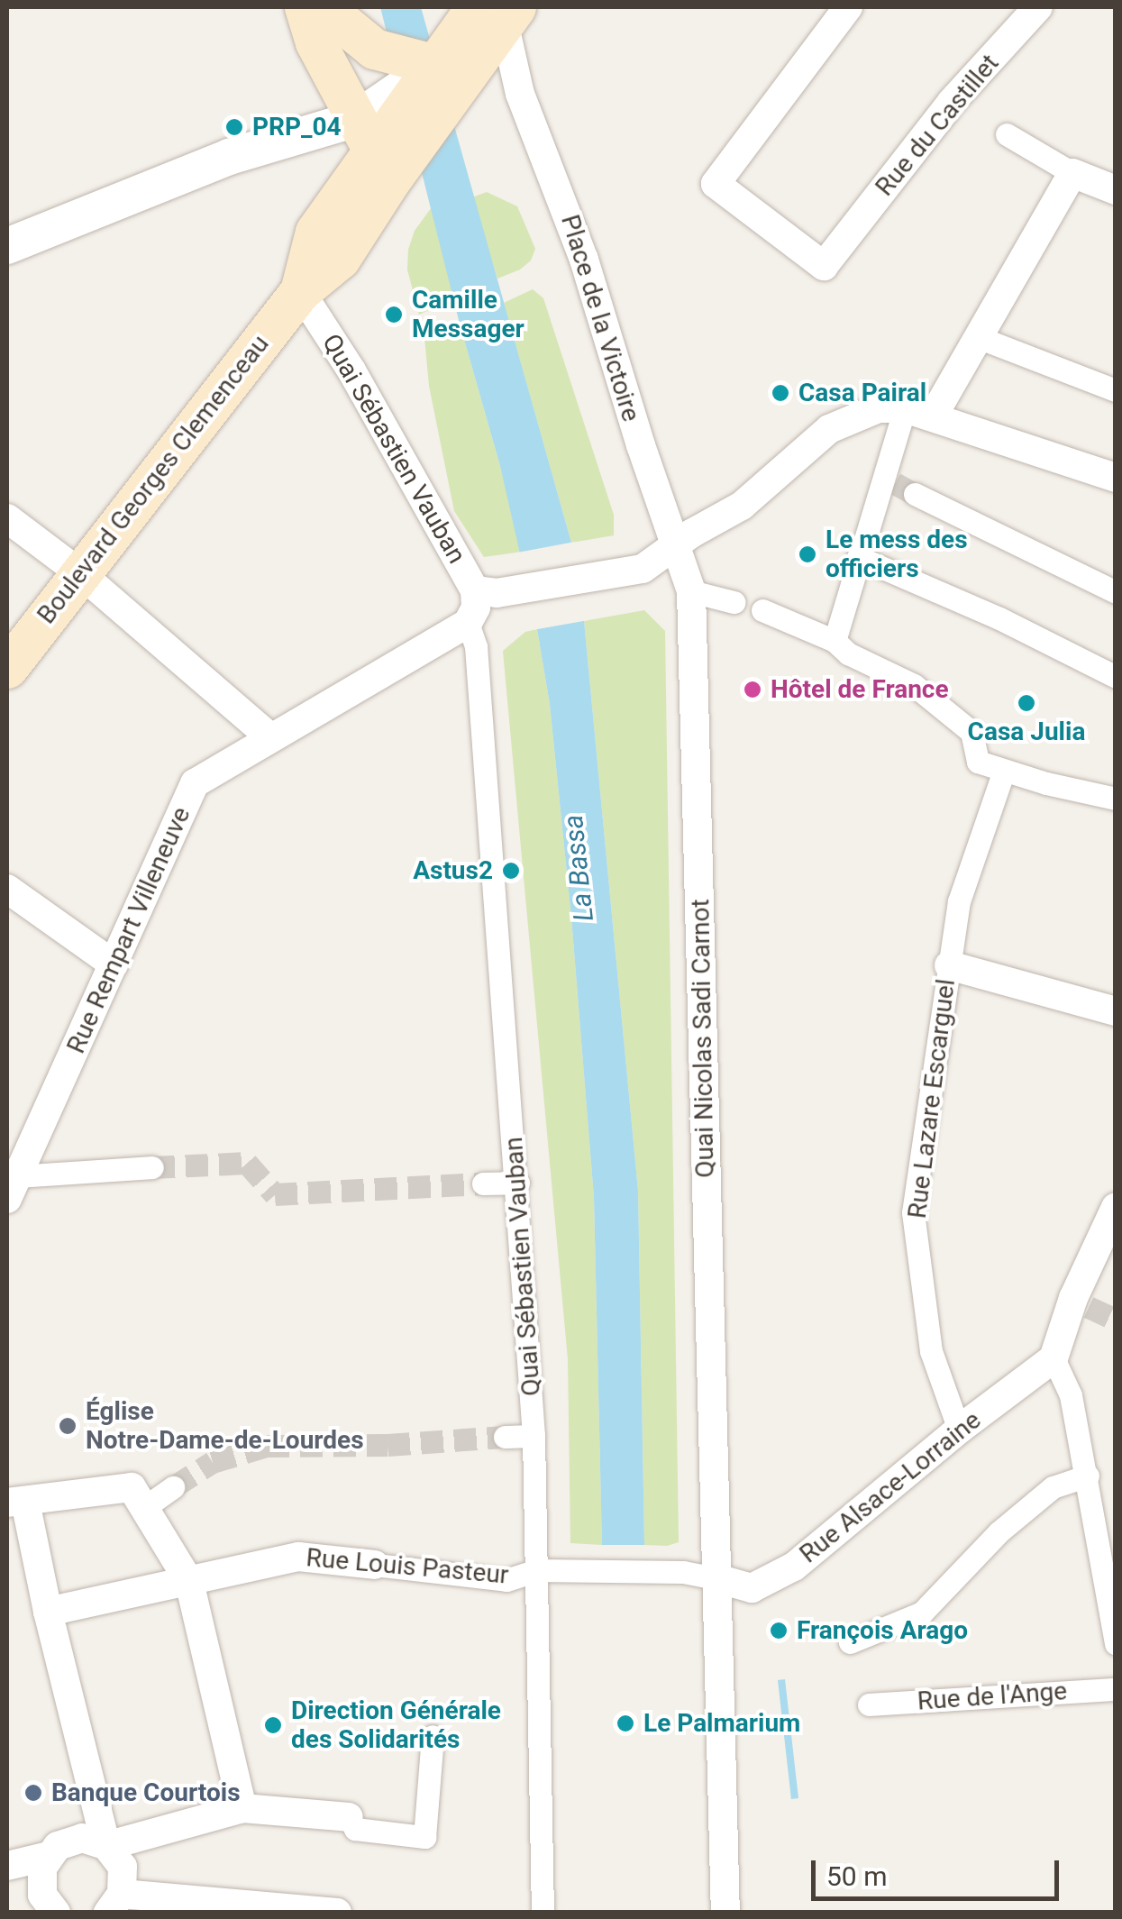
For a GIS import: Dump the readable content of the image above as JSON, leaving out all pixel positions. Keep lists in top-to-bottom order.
{
  "streets": {
    "main road": ["Boulevard Georges Clemenceau"],
    "street": [
      "Rue du Castillet",
      "Place de la Victoire",
      "Quai Sébastien Vauban",
      "Rue Rempart Villeneuve",
      "Quai Nicolas Sadi Carnot",
      "Rue Lazare Escarguel",
      "Rue Alsace-Lorraine",
      "Rue Louis Pasteur",
      "Rue de l'Ange"
    ]
  },
  "crossings": [
    ["Place de la Victoire", "Boulevard Georges Clemenceau"],
    ["Place de la Victoire", "Quai Nicolas Sadi Carnot"],
    ["Quai Sébastien Vauban", "Boulevard Georges Clemenceau"],
    ["Quai Sébastien Vauban", "Rue Rempart Villeneuve"],
    ["Quai Sébastien Vauban", "Rue Louis Pasteur"],
    ["Quai Nicolas Sadi Carnot", "Rue Alsace-Lorraine"],
    ["Quai Nicolas Sadi Carnot", "Rue Louis Pasteur"],
    ["Rue Lazare Escarguel", "Rue Alsace-Lorraine"],
    ["Rue Alsace-Lorraine", "Rue Louis Pasteur"]
  ],
  "water": ["La Bassa"],
  "places": [
    "PRP_04",
    "Camille Messager",
    "Casa Pairal",
    "Le mess des officiers",
    "Hôtel de France",
    "Casa Julia",
    "Astus2",
    "Église Notre-Dame-de-Lourdes",
    "François Arago",
    "Le Palmarium",
    "Direction Générale des Solidarités",
    "Banque Courtois"
  ],
  "scale_bar": "50 m"
}
